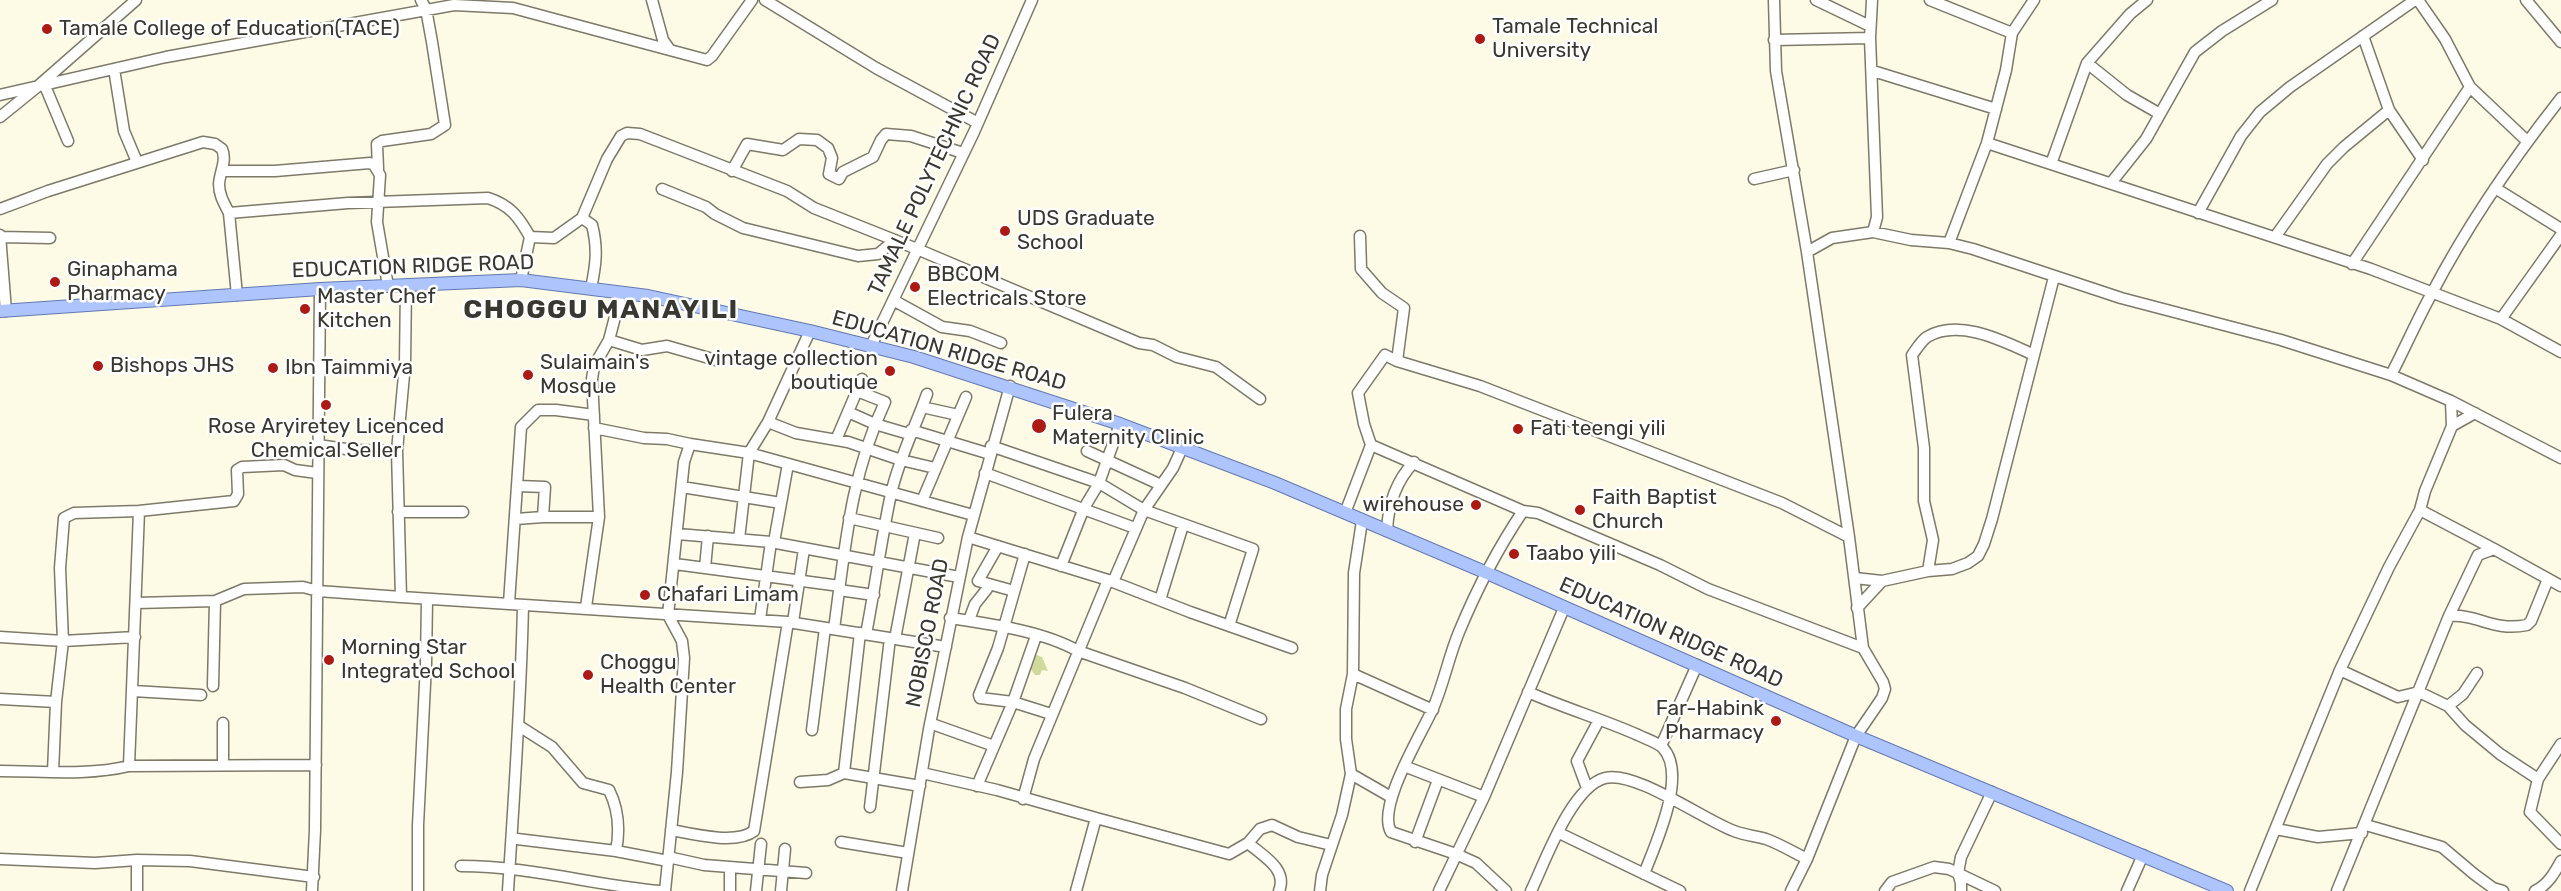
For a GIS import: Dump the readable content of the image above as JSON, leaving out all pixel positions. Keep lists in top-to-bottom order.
{
  "streets": {
    "main road": ["EDUCATION RIDGE ROAD"],
    "street": ["TAMALE POLYTECHNIC ROAD", "NOBISCO ROAD"]
  },
  "crossings": [
    ["TAMALE POLYTECHNIC ROAD", "EDUCATION RIDGE ROAD"],
    ["EDUCATION RIDGE ROAD", "NOBISCO ROAD"]
  ],
  "districts": ["CHOGGU MANAYILI"],
  "places": [
    "Tamale College of Education(TACE)",
    "Tamale Technical University",
    "UDS Graduate School",
    "Ginaphama Pharmacy",
    "BBCOM Electricals Store",
    "Master Chef Kitchen",
    "Bishops JHS",
    "Ibn Taimmiya",
    "vintage collection boutique",
    "Sulaimain's Mosque",
    "Rose Aryiretey Licenced Chemical Seller",
    "Fulera Maternity Clinic",
    "Fati teengi yili",
    "wirehouse",
    "Faith Baptist Church",
    "Taabo yili",
    "Chafari Limam",
    "Morning Star Integrated School",
    "Choggu Health Center",
    "Far-Habink Pharmacy"
  ]
}
